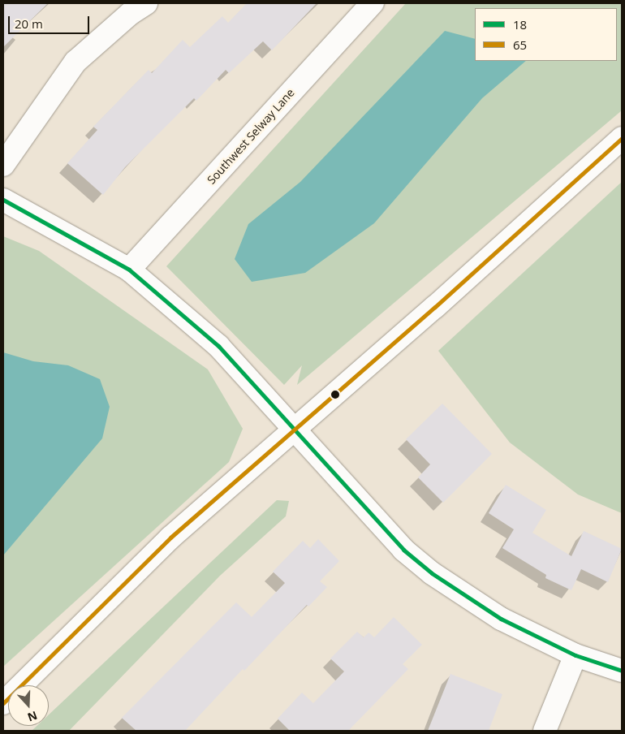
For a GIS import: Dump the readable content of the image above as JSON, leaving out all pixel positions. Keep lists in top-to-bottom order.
{
  "streets": {
    "street": ["Southwest Selway Lane"]
  },
  "lines": ["transit line 65", "transit line 18"],
  "legend": ["18", "65"],
  "scale_bar": "20 m",
  "north": "bottom"
}
